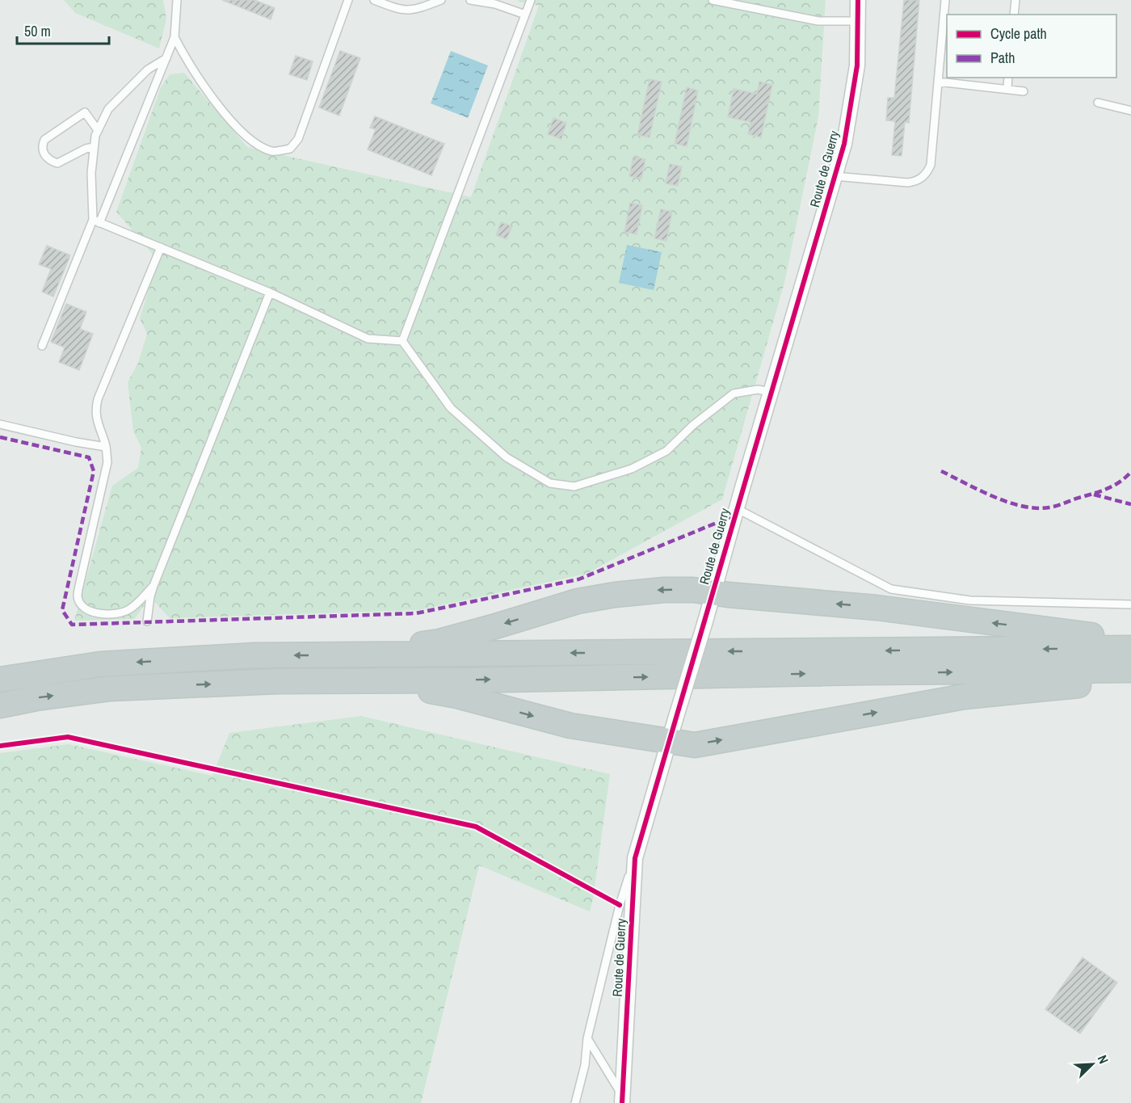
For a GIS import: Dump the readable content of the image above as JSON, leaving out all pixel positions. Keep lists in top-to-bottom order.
{
  "streets": {
    "street": ["Route de Guerry"]
  },
  "legend": ["Cycle path", "Path"],
  "scale_bar": "50 m",
  "north": "top right"
}
